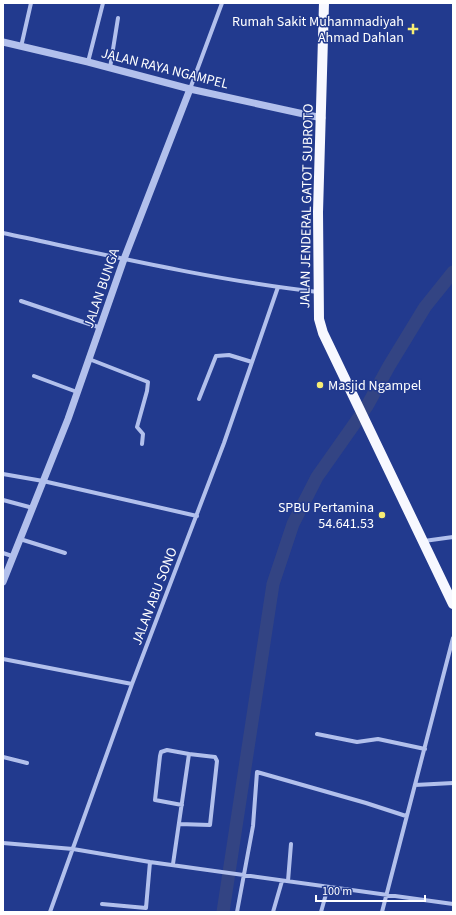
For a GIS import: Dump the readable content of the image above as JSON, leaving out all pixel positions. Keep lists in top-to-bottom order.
{
  "streets": {
    "main road": ["JALAN JENDERAL GATOT SUBROTO"],
    "street": ["JALAN RAYA NGAMPEL", "JALAN BUNGA", "JALAN ABU SONO"]
  },
  "crossings": [
    ["JALAN RAYA NGAMPEL", "JALAN JENDERAL GATOT SUBROTO"],
    ["JALAN RAYA NGAMPEL", "JALAN BUNGA"]
  ],
  "places": {
    "health": ["Rumah Sakit Muhammadiyah Ahmad Dahlan"],
    "other": ["Masjid Ngampel", "SPBU Pertamina 54.641.53"]
  },
  "scale_bar": "100 m"
}
